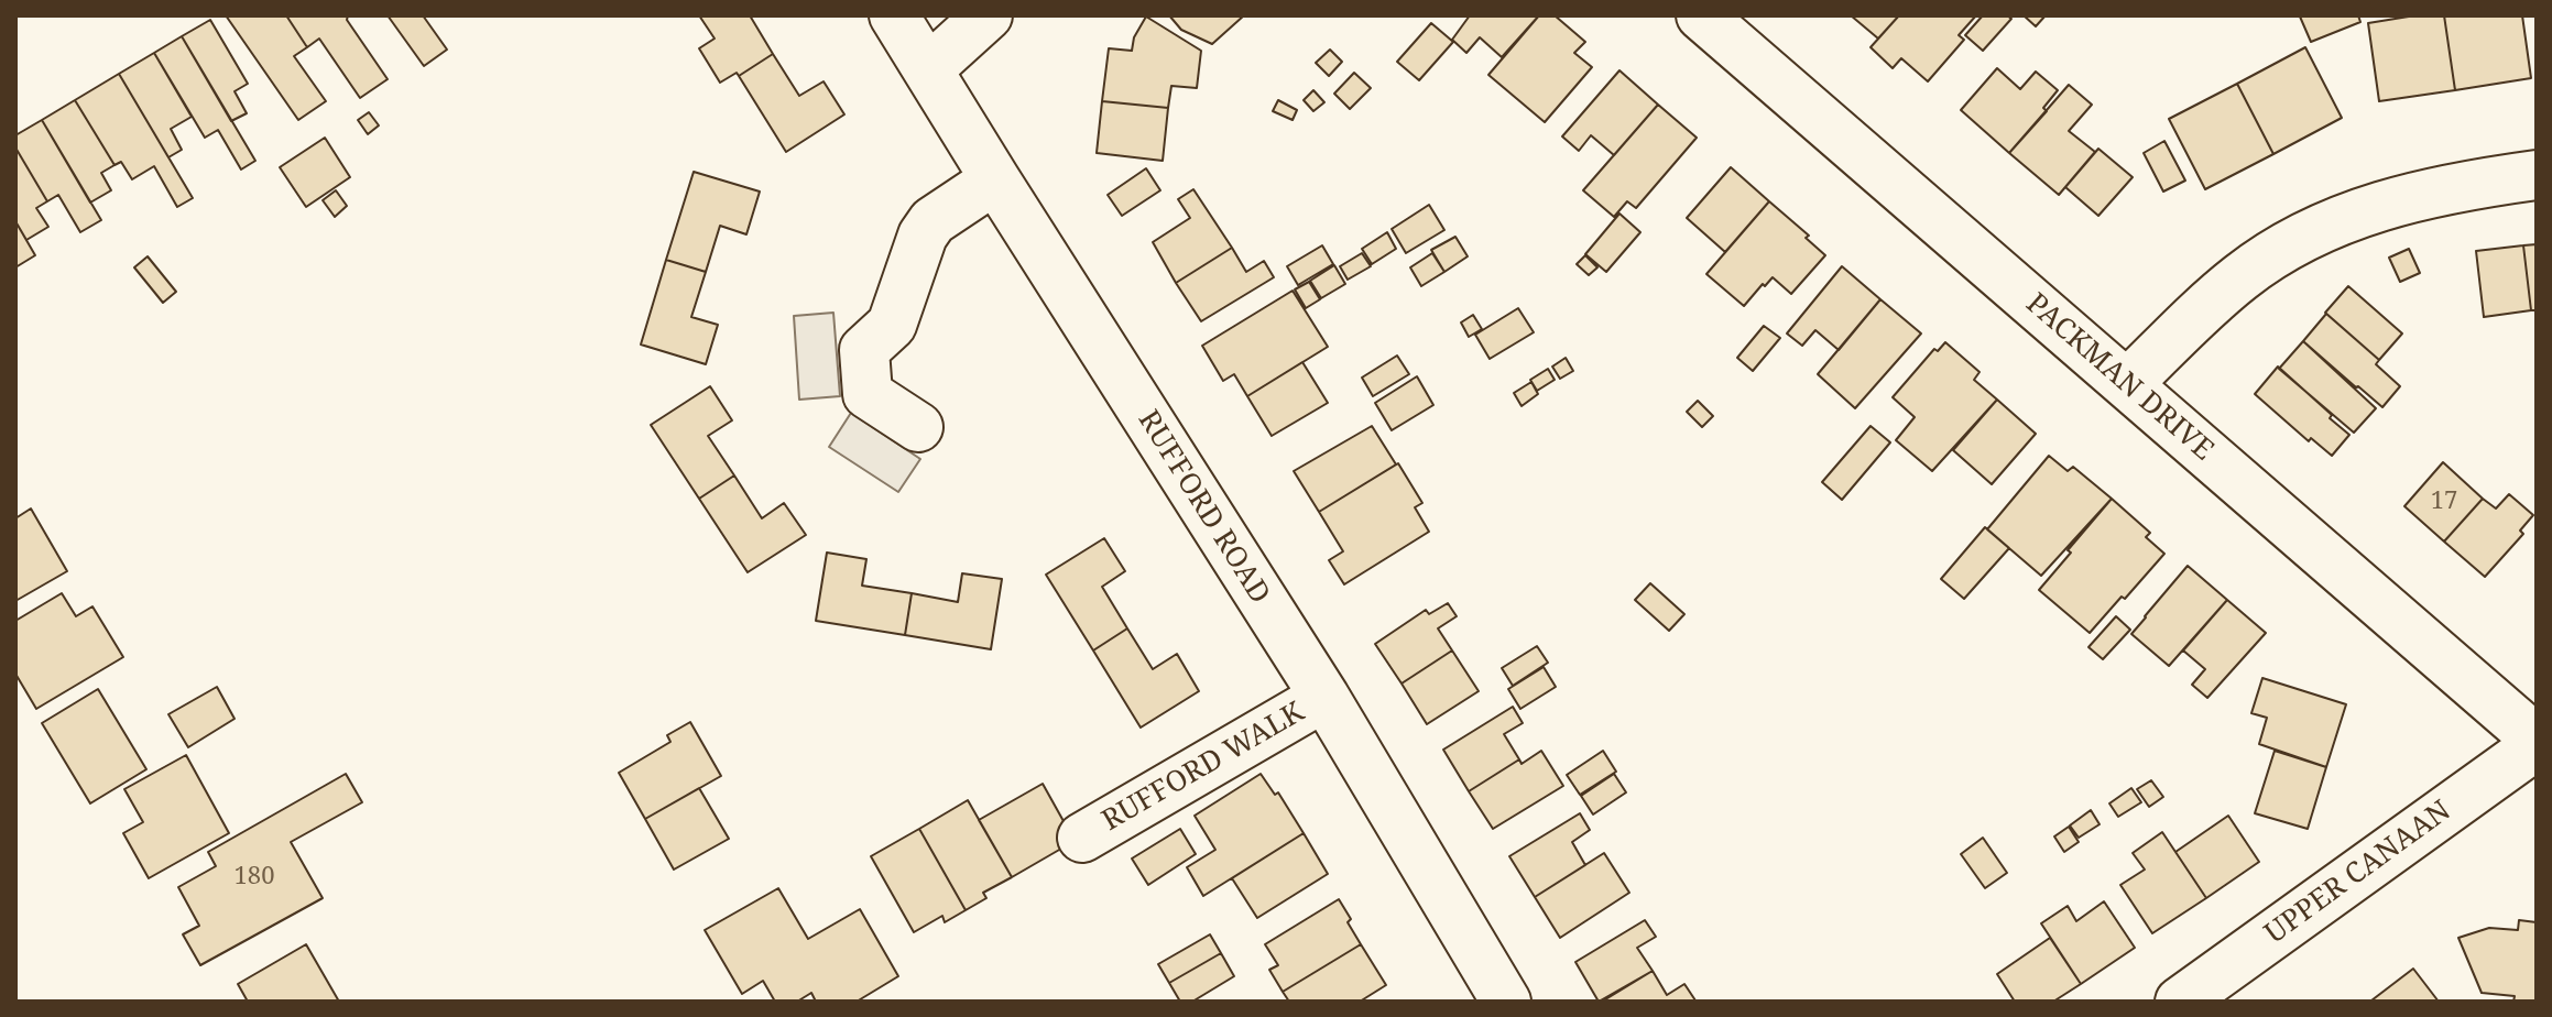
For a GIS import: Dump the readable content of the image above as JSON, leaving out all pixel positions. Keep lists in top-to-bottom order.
{
  "streets": {
    "street": [
      "PACKMAN DRIVE",
      "RUFFORD ROAD",
      "RUFFORD WALK",
      "UPPER CANAAN"
    ]
  },
  "crossings": [
    ["PACKMAN DRIVE", "UPPER CANAAN"],
    ["RUFFORD ROAD", "RUFFORD WALK"]
  ],
  "house_numbers": ["17", "180"]
}
